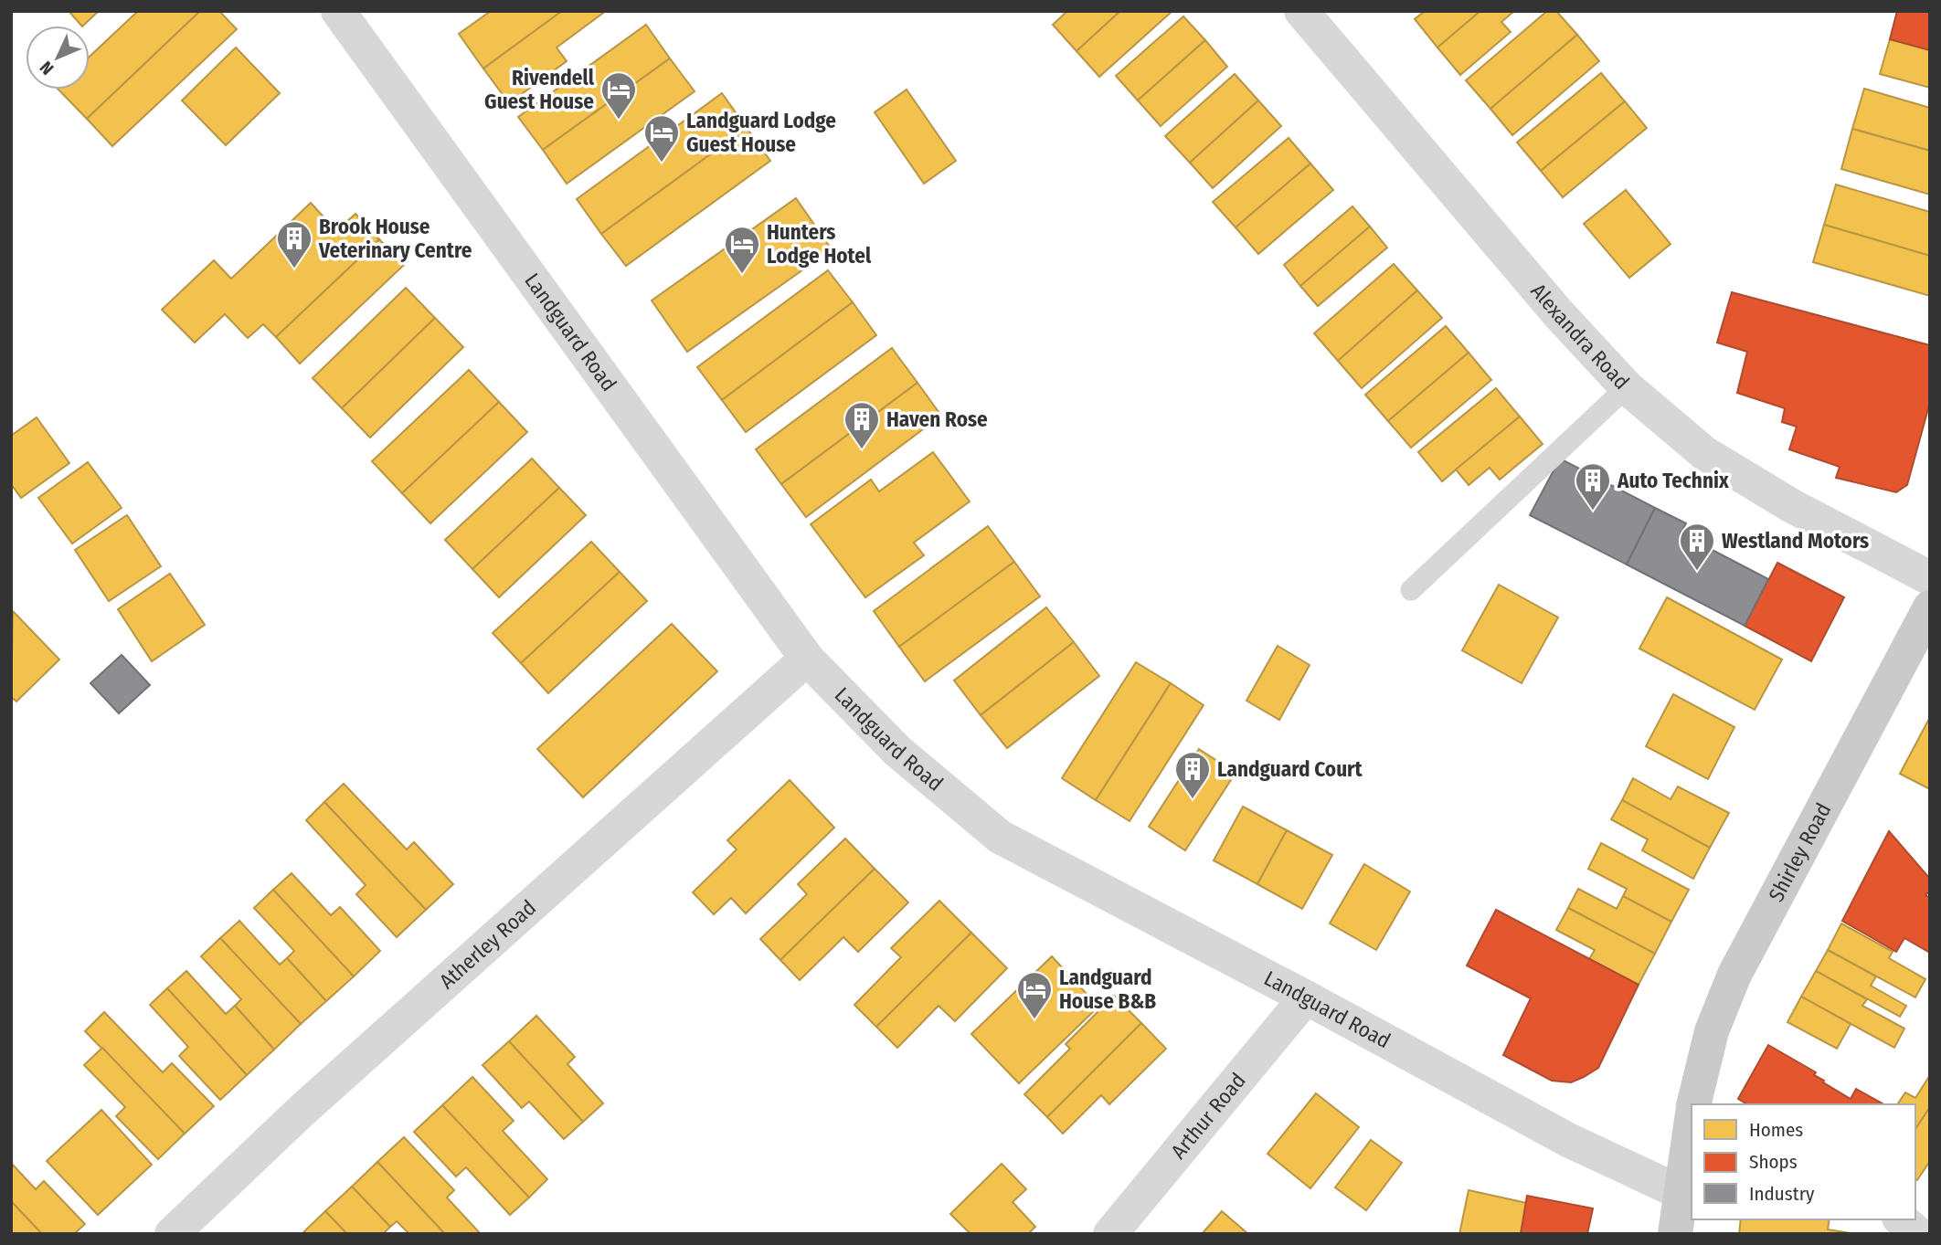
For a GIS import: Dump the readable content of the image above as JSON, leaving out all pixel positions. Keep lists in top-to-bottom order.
{
  "streets": {
    "main road": ["Shirley Road"],
    "street": [
      "Landguard Road",
      "Alexandra Road",
      "Atherley Road",
      "Arthur Road"
    ]
  },
  "crossings": [
    ["Landguard Road", "Shirley Road"],
    ["Landguard Road", "Atherley Road"],
    ["Landguard Road", "Arthur Road"]
  ],
  "places": {
    "hotel": [
      "Rivendell Guest House",
      "Landguard Lodge Guest House",
      "Hunters Lodge Hotel",
      "Landguard House B&B"
    ],
    "building": [
      "Brook House Veterinary Centre",
      "Haven Rose",
      "Auto Technix",
      "Westland Motors",
      "Landguard Court"
    ]
  },
  "legend": ["Homes", "Shops", "Industry"],
  "north": "bottom left"
}
